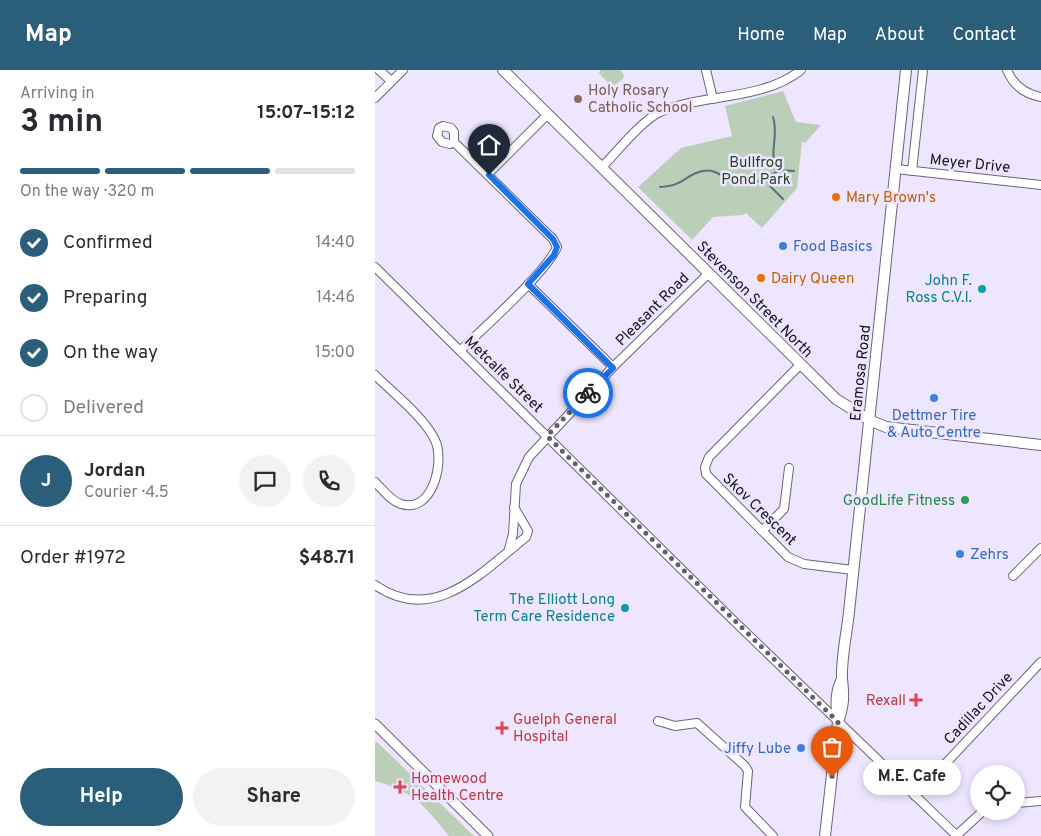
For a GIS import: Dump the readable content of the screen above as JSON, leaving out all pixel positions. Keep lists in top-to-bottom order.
{
  "streets": {
    "main road": ["Stevenson Street North", "Eramosa Road"],
    "street": [
      "Meyer Drive",
      "Pleasant Road",
      "Metcalfe Street",
      "Skov Crescent",
      "Cadillac Drive"
    ]
  },
  "crossings": [
    ["Meyer Drive", "Eramosa Road"],
    ["Stevenson Street North", "Pleasant Road"],
    ["Stevenson Street North", "Eramosa Road"],
    ["Stevenson Street North", "Skov Crescent"],
    ["Pleasant Road", "Metcalfe Street"],
    ["Eramosa Road", "Metcalfe Street"],
    ["Eramosa Road", "Skov Crescent"],
    ["Metcalfe Street", "Cadillac Drive"]
  ],
  "parks": ["Bullfrog Pond Park"],
  "places": {
    "other": [
      "Holy Rosary Catholic School",
      "Mary Brown's",
      "Food Basics",
      "Dairy Queen",
      "John F. Ross C.V.I.",
      "Dettmer Tire & Auto Centre",
      "GoodLife Fitness",
      "Zehrs",
      "The Elliott Long Term Care Residence",
      "Jiffy Lube",
      "M.E. Cafe"
    ],
    "health": ["Rexall", "Guelph General Hospital", "Homewood Health Centre"]
  },
  "page": {
    "header": "Map",
    "nav": [
      "Home",
      "Map",
      "About",
      "Contact"
    ],
    "heading": ["3 min", "Arriving in", "15:07–15:12"],
    "panel": [
      "Jordan",
      "Courier · 4.5",
      "Order #1972",
      "$48.71"
    ],
    "bar": "On the way · 320 m",
    "list": [
      ["Confirmed", "14:40"],
      ["Preparing", "14:46"],
      ["On the way", "15:00"],
      "Delivered"
    ],
    "round": "J",
    "buttons": ["Help", "Share"],
    "bubble": "M.E. Cafe"
  }
}
